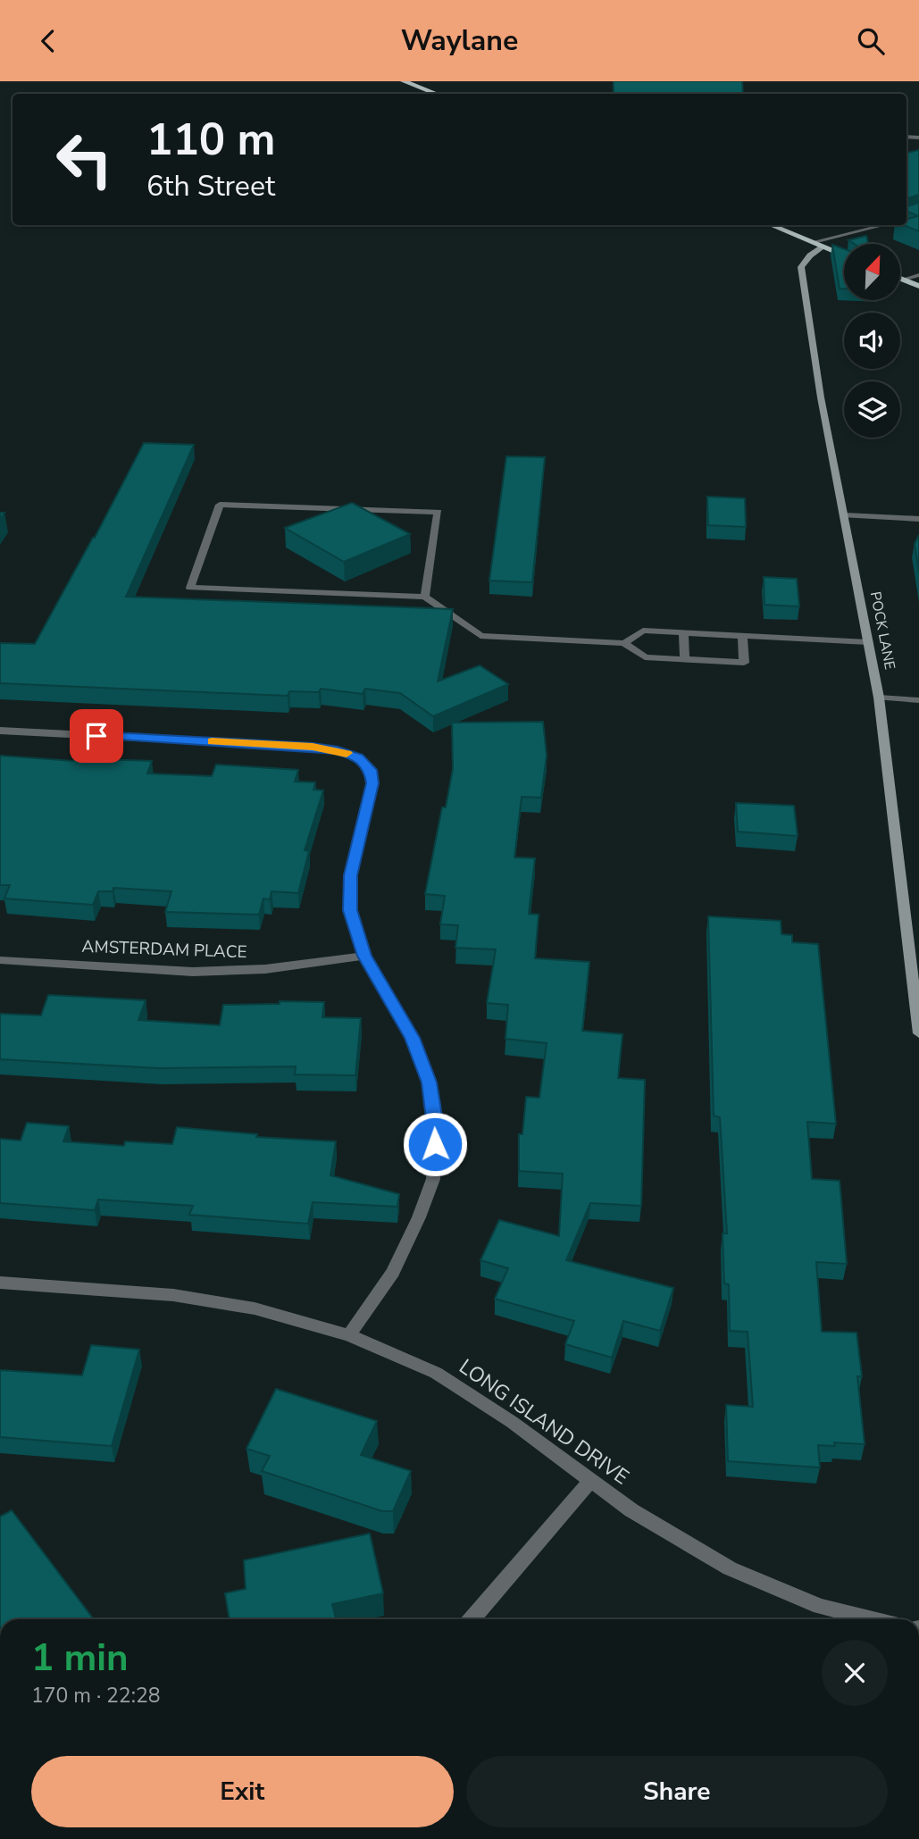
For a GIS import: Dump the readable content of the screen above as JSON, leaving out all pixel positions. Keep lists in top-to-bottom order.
{
  "streets": {
    "street": ["POCK LANE", "AMSTERDAM PLACE", "LONG ISLAND DRIVE"]
  },
  "north": "top right",
  "page": {
    "header": "Waylane",
    "turn": ["110 m", "6th Street"],
    "heading": ["1 min", "170 m · 22:28"],
    "buttons": ["Exit", "Share"]
  }
}
